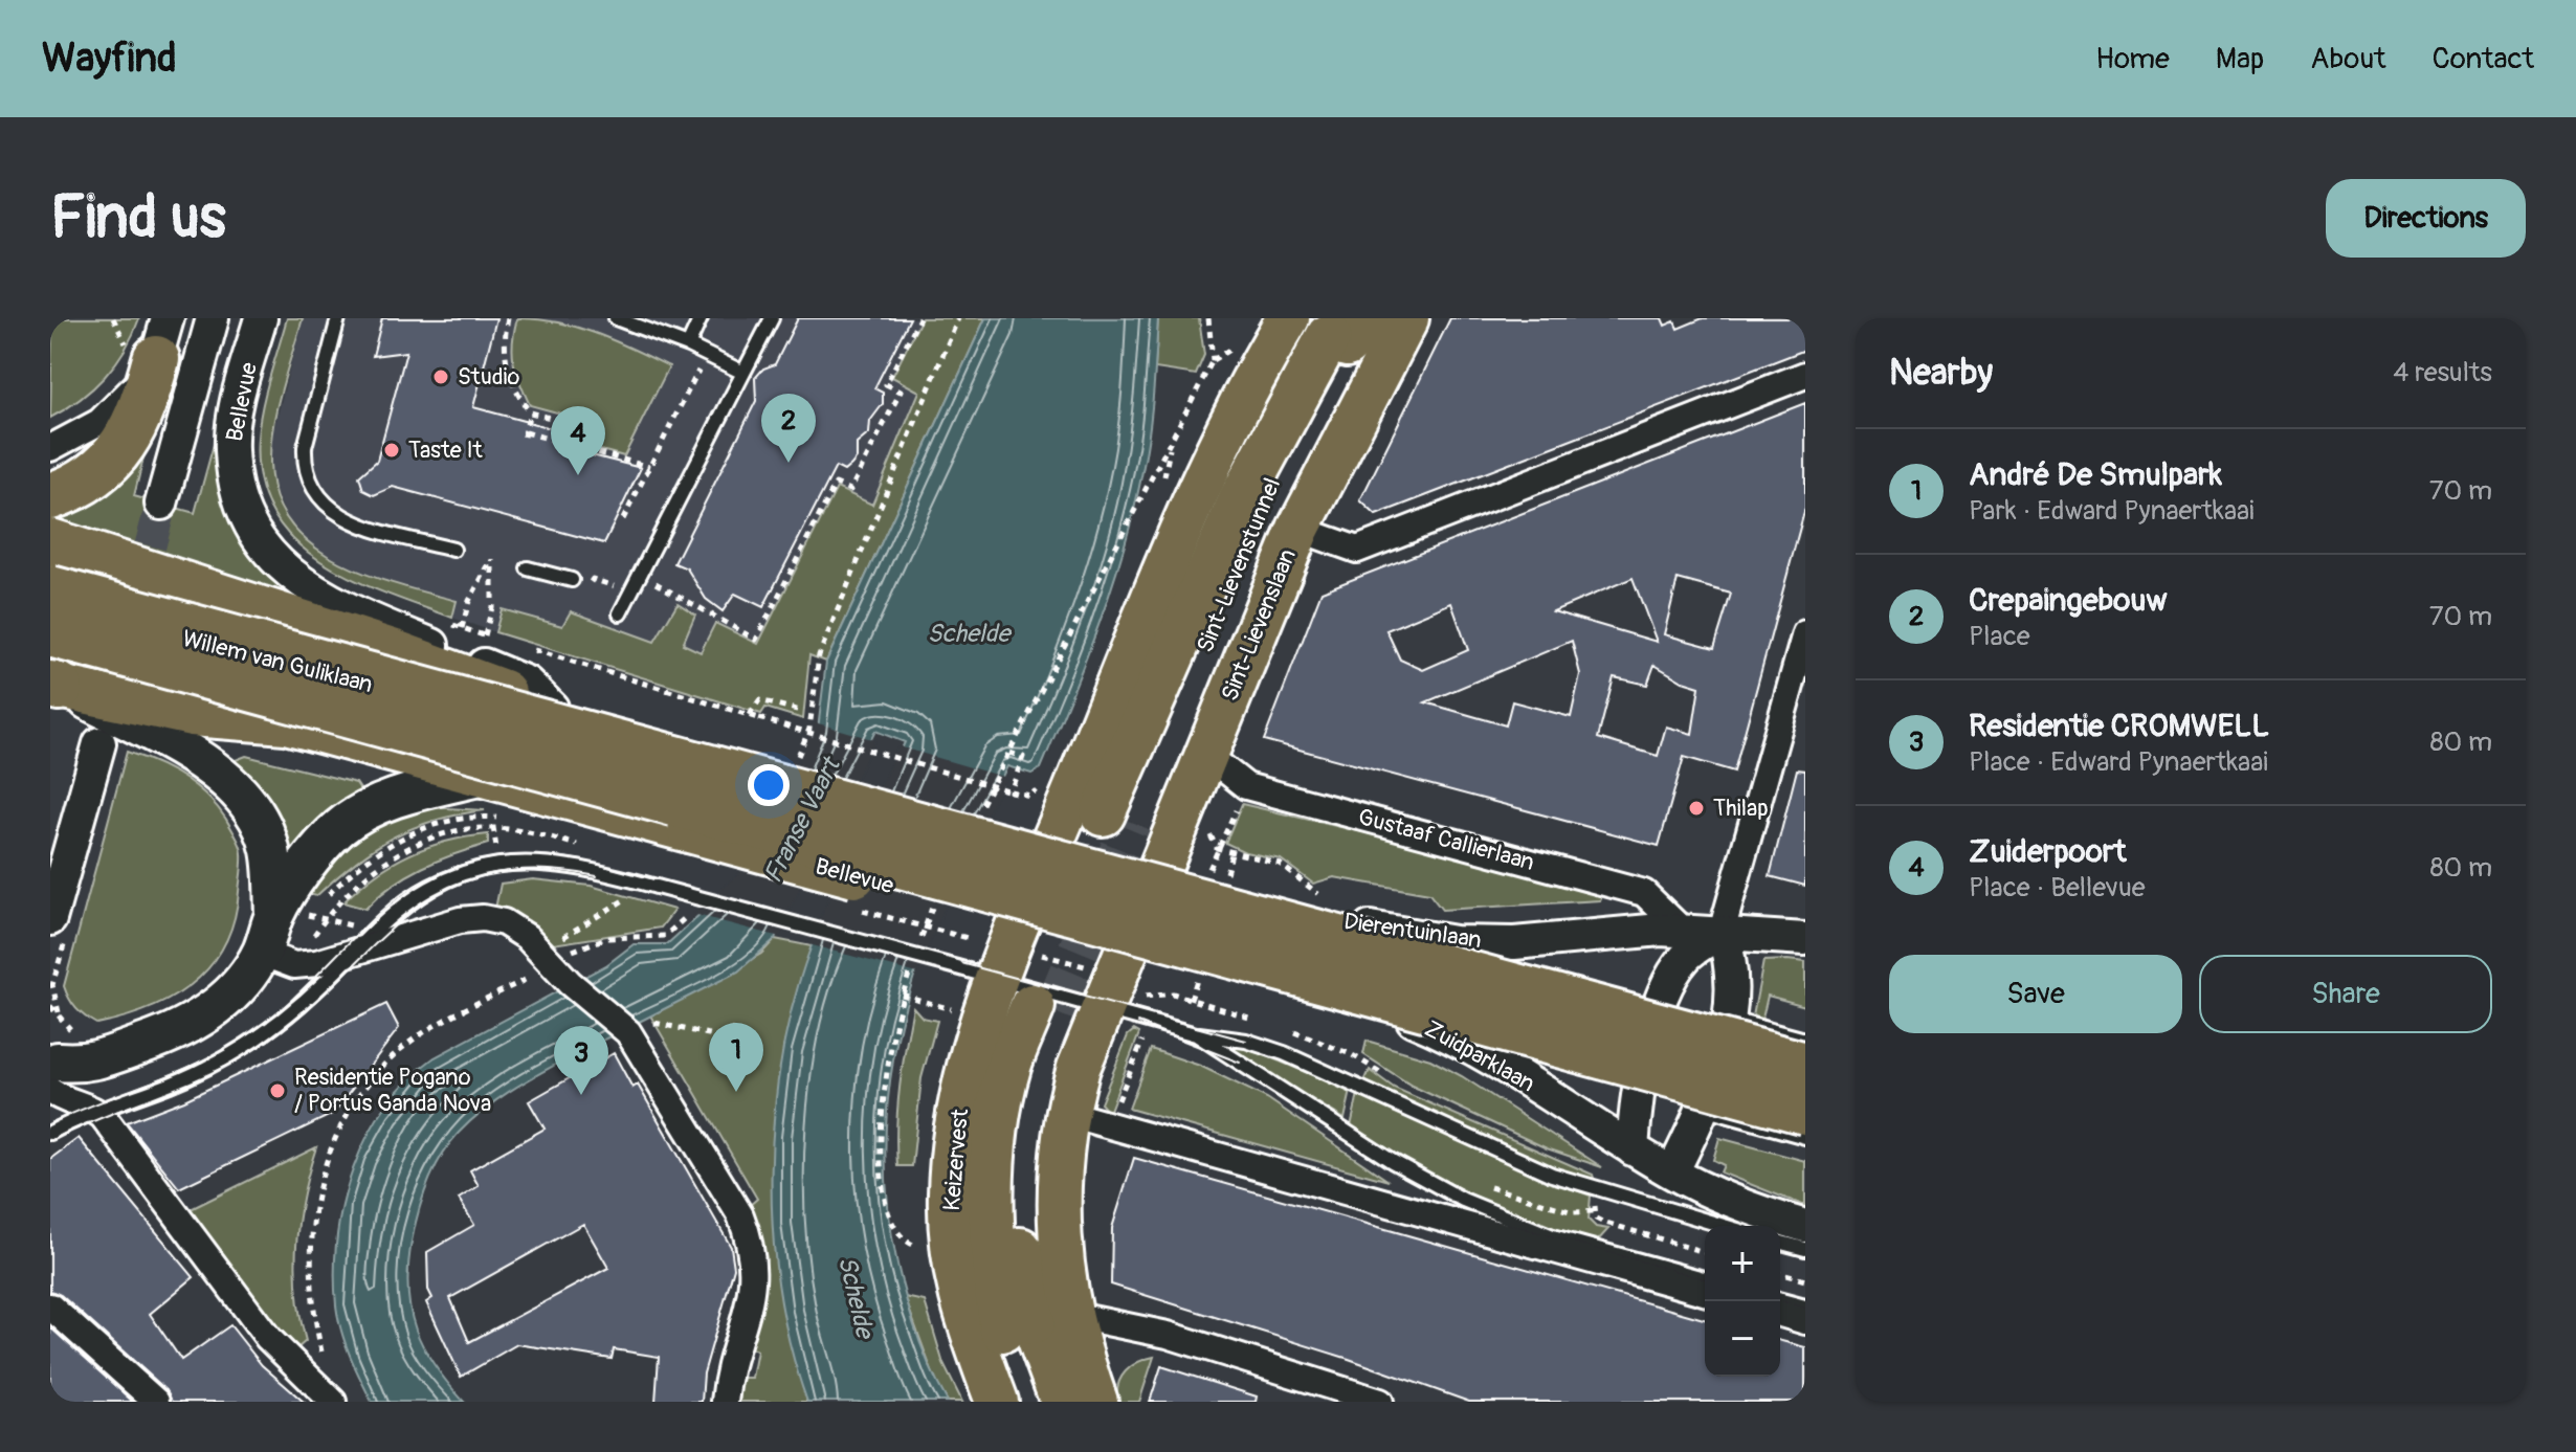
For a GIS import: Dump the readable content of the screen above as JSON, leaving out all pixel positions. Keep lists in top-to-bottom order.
{
  "streets": {
    "highway": ["Sint-Lievenstunnel"],
    "main road": [
      "Bellevue",
      "Sint-Lievenslaan",
      "Willem van Guliklaan",
      "Keizervest"
    ],
    "street": ["Gustaaf Callierlaan", "Dierentuinlaan", "Zuidparklaan"]
  },
  "crossings": [
    ["Bellevue", "Sint-Lievenslaan"],
    ["Bellevue", "Willem van Guliklaan"],
    ["Bellevue", "Dierentuinlaan"],
    ["Bellevue", "Zuidparklaan"],
    ["Bellevue", "Keizervest"],
    ["Sint-Lievenslaan", "Gustaaf Callierlaan"],
    ["Sint-Lievenslaan", "Dierentuinlaan"],
    ["Sint-Lievenslaan", "Zuidparklaan"],
    ["Gustaaf Callierlaan", "Dierentuinlaan"]
  ],
  "water": ["Schelde", "Franse Vaart"],
  "places": [
    "Studio",
    "Taste It",
    "Thilap",
    "Residentie Pogano / Portus Ganda Nova"
  ],
  "page": {
    "header": "Wayfind",
    "nav": [
      "Home",
      "Map",
      "About",
      "Contact"
    ],
    "buttons": [
      "Directions",
      ["Save", "Share"]
    ],
    "title": "Find us",
    "heading": ["Nearby", "4 results"],
    "pins": [
      "2",
      "4",
      "1",
      "3"
    ],
    "list": [
      {
        "mark": "1",
        "name": "André De Smulpark",
        "note": "Park · Edward Pynaertkaai",
        "value": "70 m"
      },
      {
        "mark": "2",
        "name": "Crepaingebouw",
        "note": "Place",
        "value": "70 m"
      },
      {
        "mark": "3",
        "name": "Residentie CROMWELL",
        "note": "Place · Edward Pynaertkaai",
        "value": "80 m"
      },
      {
        "mark": "4",
        "name": "Zuiderpoort",
        "note": "Place · Bellevue",
        "value": "80 m"
      }
    ],
    "map_buttons": ["+", "−"]
  }
}
